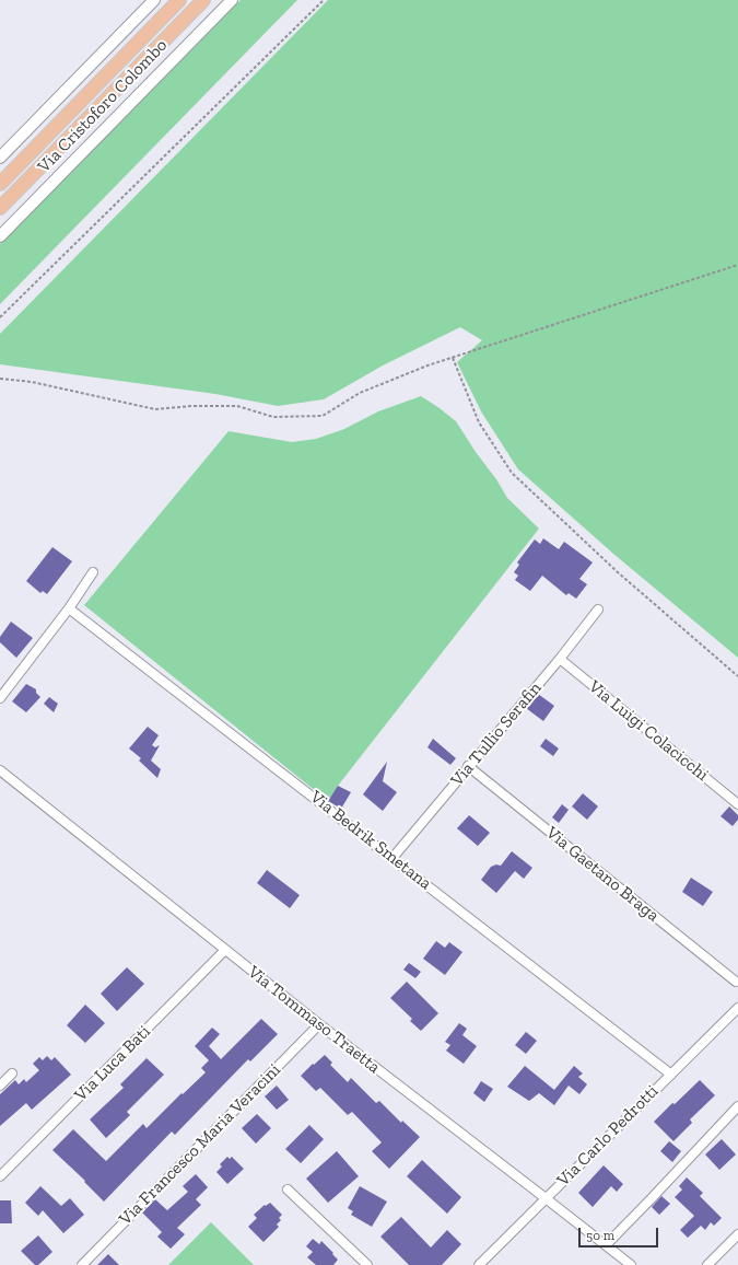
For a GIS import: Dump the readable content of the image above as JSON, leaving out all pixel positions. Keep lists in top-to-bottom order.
{
  "streets": {
    "main road": ["Via Cristoforo Colombo"],
    "street": [
      "Via Luigi Colacicchi",
      "Via Tullio Serafin",
      "Via Bedrik Smetana",
      "Via Gaetano Braga",
      "Via Tommaso Traetta",
      "Via Luca Bati",
      "Via Carlo Pedrotti",
      "Via Francesco Maria Veracini"
    ]
  },
  "crossings": [
    ["Via Luigi Colacicchi", "Via Tullio Serafin"],
    ["Via Tullio Serafin", "Via Bedrik Smetana"],
    ["Via Tullio Serafin", "Via Gaetano Braga"],
    ["Via Bedrik Smetana", "Via Carlo Pedrotti"],
    ["Via Tommaso Traetta", "Via Luca Bati"],
    ["Via Tommaso Traetta", "Via Carlo Pedrotti"],
    ["Via Tommaso Traetta", "Via Francesco Maria Veracini"]
  ],
  "scale_bar": "50 m"
}
